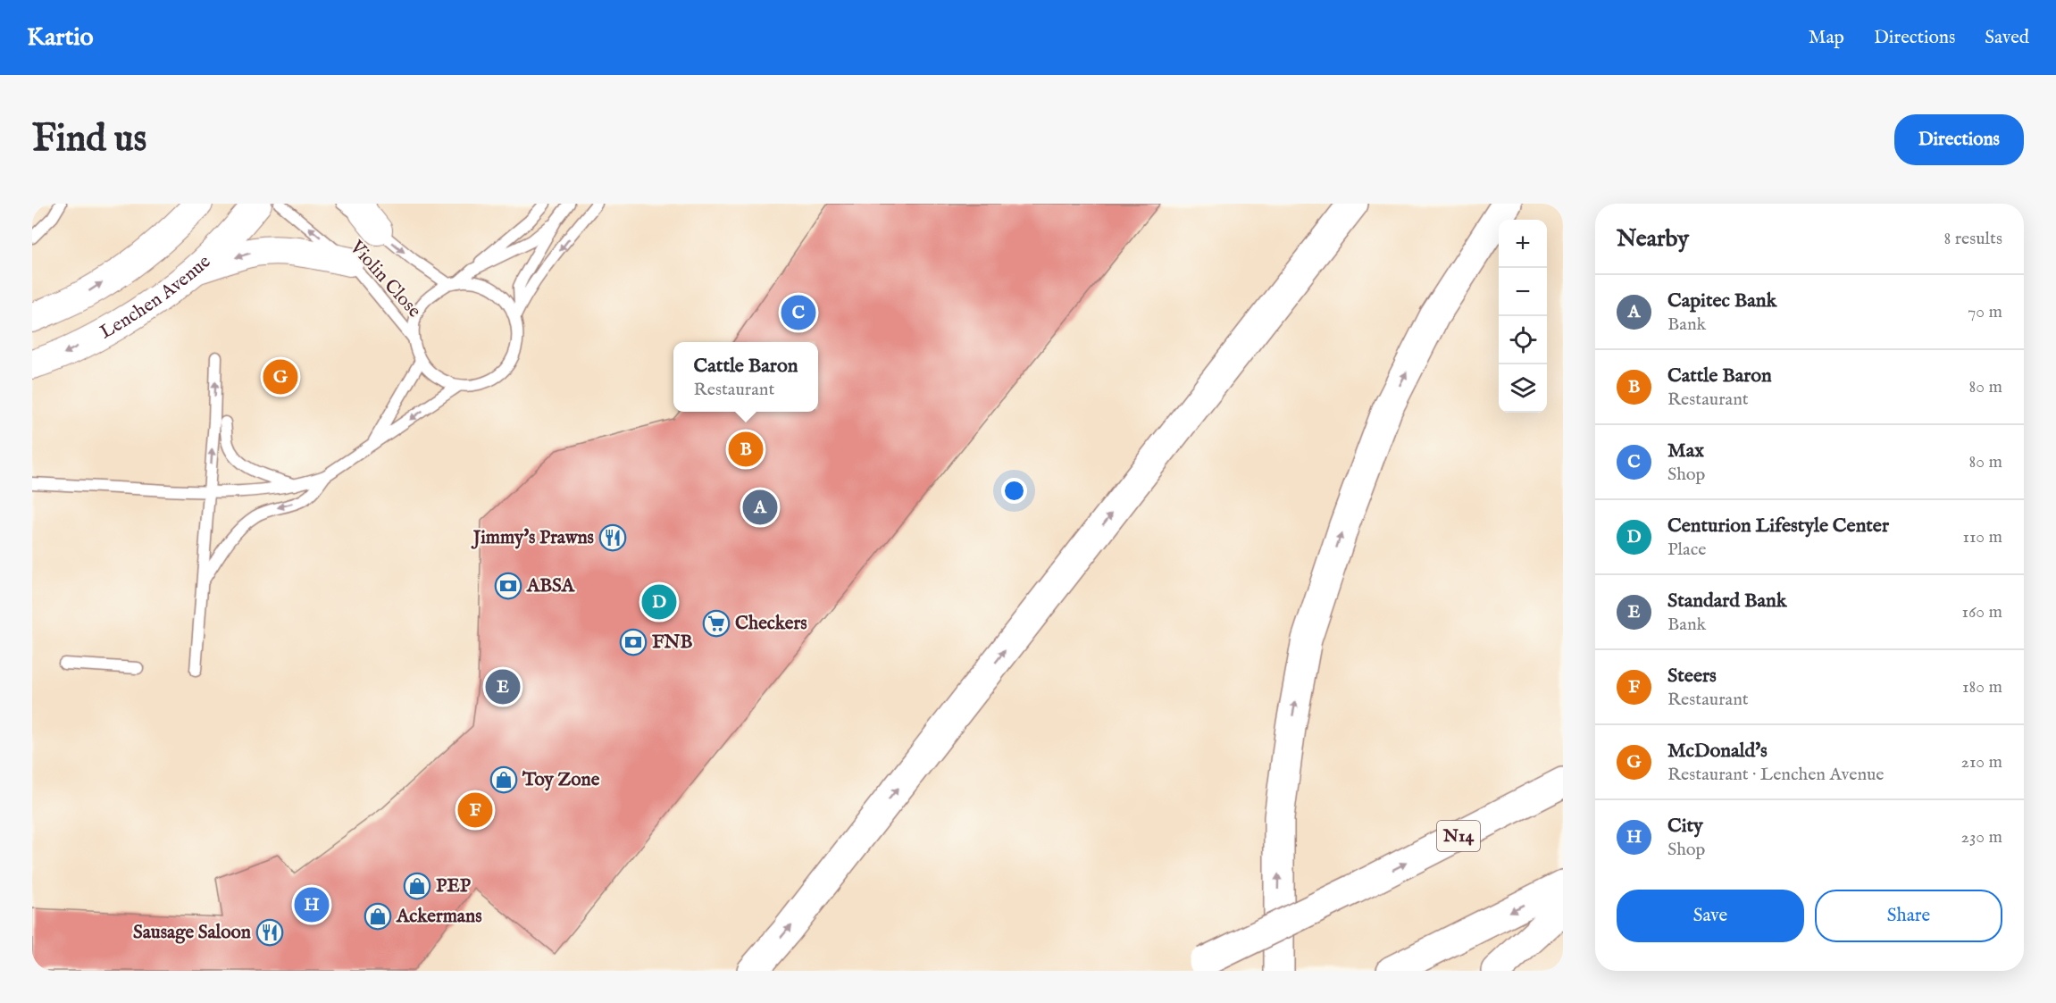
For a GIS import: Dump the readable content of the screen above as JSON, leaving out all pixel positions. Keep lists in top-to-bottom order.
{
  "streets": {
    "highway": ["N14"],
    "main road": ["Lenchen Avenue"],
    "lane": ["Violin Close"]
  },
  "places": {
    "restaurant": ["Jimmy's Prawns", "Sausage Saloon"],
    "bank": ["ABSA", "FNB"],
    "supermarket": ["Checkers"],
    "shop": ["Toy Zone", "PEP", "Ackermans"]
  },
  "page": {
    "header": "Kartio",
    "nav": ["Map", "Directions", "Saved"],
    "buttons": [
      "Directions",
      ["Save", "Share"]
    ],
    "title": "Find us",
    "heading": ["Nearby", "8 results"],
    "map_buttons": ["+", "−"],
    "list": [
      {
        "mark": "A",
        "name": "Capitec Bank",
        "note": "Bank",
        "value": "70 m"
      },
      {
        "mark": "B",
        "name": "Cattle Baron",
        "note": "Restaurant",
        "value": "80 m"
      },
      {
        "mark": "C",
        "name": "Max",
        "note": "Shop",
        "value": "80 m"
      },
      {
        "mark": "D",
        "name": "Centurion Lifestyle Center",
        "note": "Place",
        "value": "110 m"
      },
      {
        "mark": "E",
        "name": "Standard Bank",
        "note": "Bank",
        "value": "160 m"
      },
      {
        "mark": "F",
        "name": "Steers",
        "note": "Restaurant",
        "value": "180 m"
      },
      {
        "mark": "G",
        "name": "McDonald's",
        "note": "Restaurant · Lenchen Avenue",
        "value": "210 m"
      },
      {
        "mark": "H",
        "name": "City",
        "note": "Shop",
        "value": "230 m"
      }
    ],
    "pins": [
      "C",
      "G",
      "B",
      "A",
      "D",
      "E",
      "F",
      "H"
    ],
    "popup": ["Cattle Baron", "Restaurant"]
  }
}
